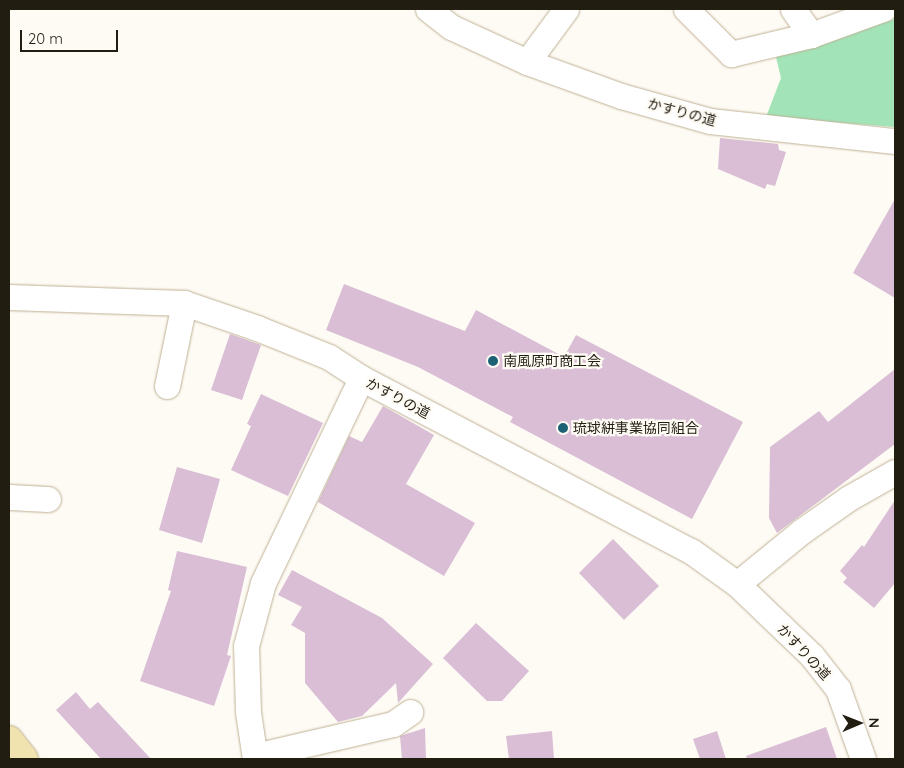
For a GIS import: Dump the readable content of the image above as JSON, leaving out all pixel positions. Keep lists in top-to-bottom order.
{
  "streets": {
    "street": ["かすりの道"]
  },
  "places": ["南風原町商工会", "琉球絣事業協同組合"],
  "scale_bar": "20 m",
  "north": "right"
}
